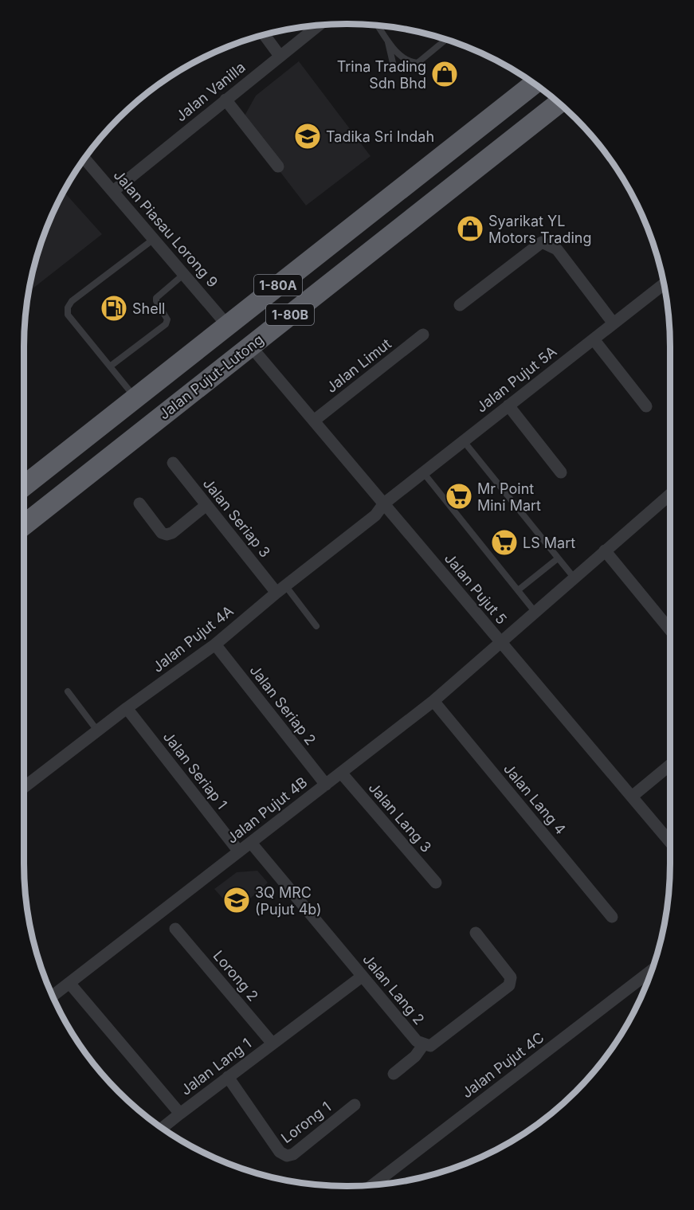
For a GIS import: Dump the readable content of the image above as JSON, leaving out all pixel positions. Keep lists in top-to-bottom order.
{
  "streets": {
    "highway": ["1-80A", "1-80B", "Jalan Pujut-Lutong"],
    "street": [
      "Jalan Vanilla",
      "Jalan Piasau Lorong 9",
      "Jalan Limut",
      "Jalan Pujut 5A",
      "Jalan Seriap 3",
      "Jalan Pujut 5",
      "Jalan Pujut 4A",
      "Jalan Seriap 2",
      "Jalan Seriap 1",
      "Jalan Lang 4",
      "Jalan Pujut 4B",
      "Jalan Lang 3",
      "Lorong 2",
      "Jalan Lang 2",
      "Jalan Pujut 4C",
      "Jalan Lang 1",
      "Lorong 1"
    ]
  },
  "crossings": [
    ["Jalan Vanilla", "Jalan Piasau Lorong 9"],
    ["Jalan Piasau Lorong 9", "1-80A"],
    ["Jalan Limut", "Jalan Pujut 5"],
    ["Jalan Pujut-Lutong", "Jalan Pujut 5"],
    ["Jalan Pujut 5A", "Jalan Pujut 5"],
    ["Jalan Pujut 5A", "Jalan Pujut 4A"],
    ["Jalan Seriap 3", "Jalan Pujut 4A"],
    ["Jalan Pujut 5", "Jalan Pujut 4A"],
    ["Jalan Pujut 5", "Jalan Pujut 4B"],
    ["Jalan Pujut 4A", "Jalan Seriap 2"],
    ["Jalan Pujut 4A", "Jalan Seriap 1"],
    ["Jalan Seriap 2", "Jalan Pujut 4B"],
    ["Jalan Seriap 1", "Jalan Pujut 4B"],
    ["Jalan Lang 4", "Jalan Pujut 4B"],
    ["Jalan Pujut 4B", "Jalan Lang 3"],
    ["Jalan Pujut 4B", "Jalan Lang 2"],
    ["Jalan Pujut 4B", "Jalan Lang 1"],
    ["Lorong 2", "Jalan Lang 1"],
    ["Jalan Lang 2", "Jalan Lang 1"],
    ["Jalan Lang 1", "Lorong 1"]
  ],
  "places": {
    "shop": ["Trina Trading Sdn Bhd", "Syarikat YL Motors Trading"],
    "school or university": ["Tadika Sri Indah", "3Q MRC (Pujut 4b)"],
    "fuel station": ["Shell"],
    "supermarket": ["Mr Point Mini Mart", "LS Mart"]
  }
}
